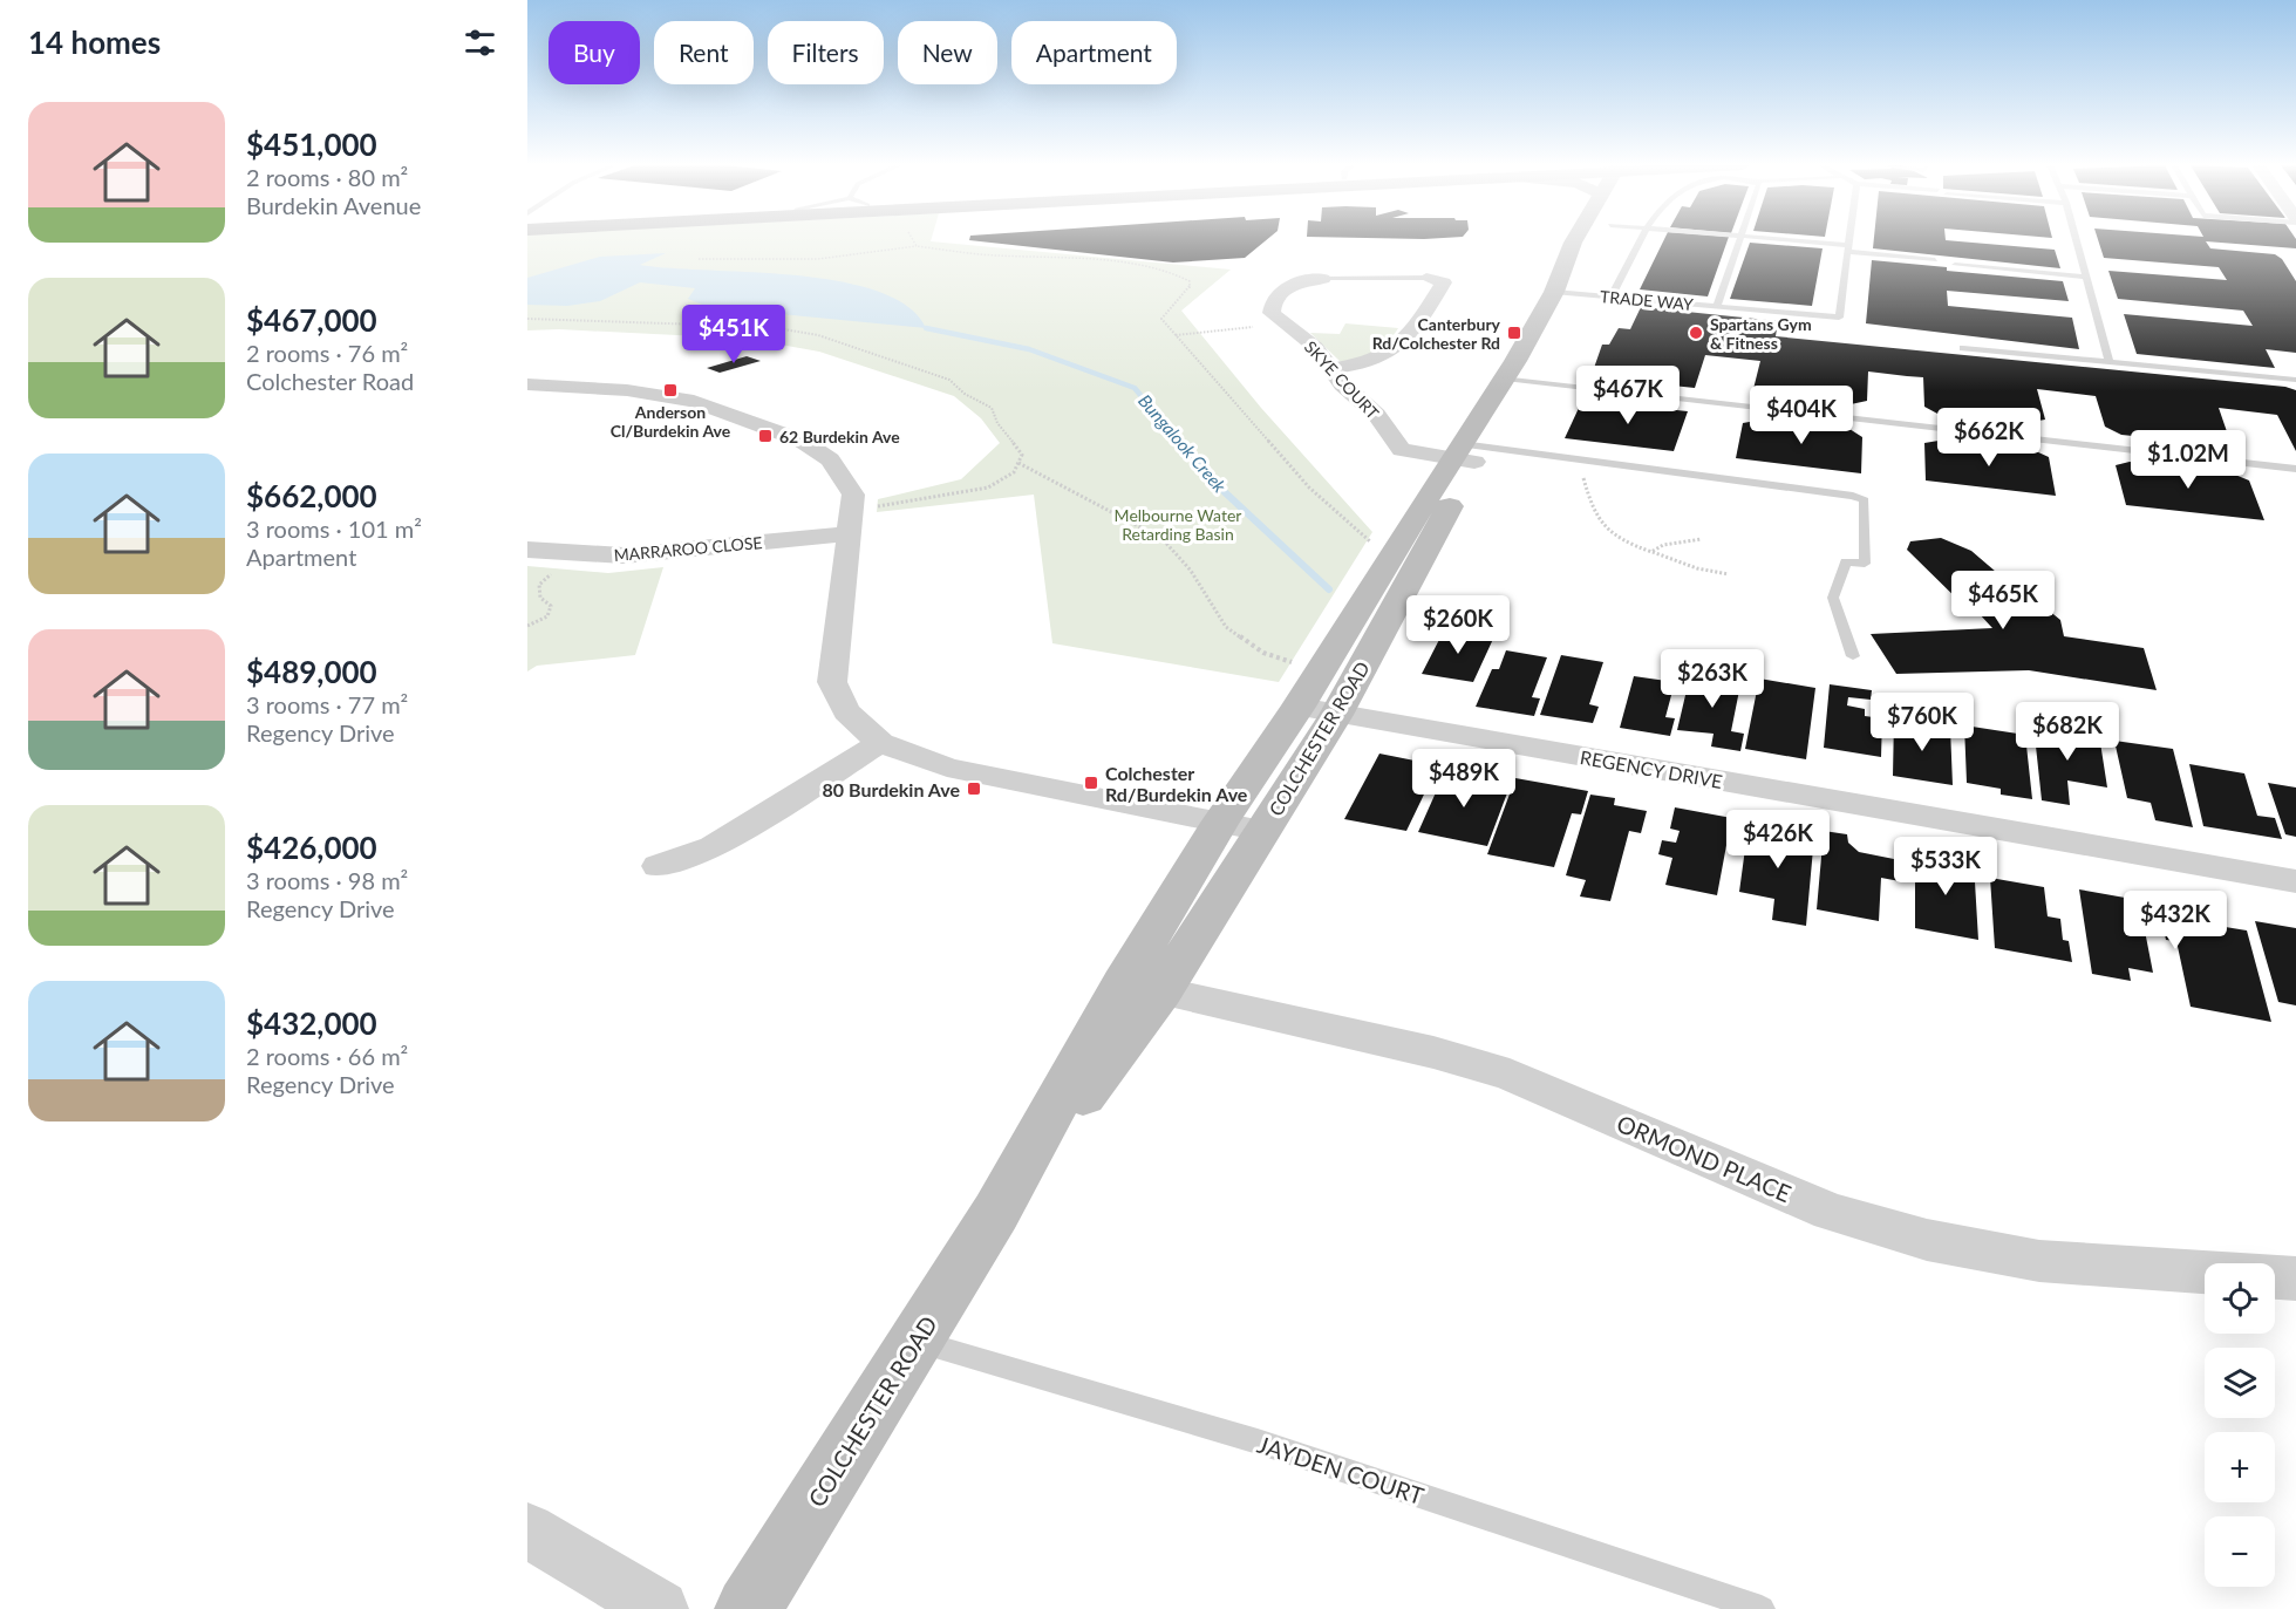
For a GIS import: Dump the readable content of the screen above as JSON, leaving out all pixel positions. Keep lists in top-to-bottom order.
{
  "streets": {
    "main road": ["COLCHESTER ROAD"],
    "street": [
      "SKYE COURT",
      "MARRAROO CLOSE",
      "REGENCY DRIVE",
      "ORMOND PLACE"
    ],
    "lane": ["TRADE WAY", "JAYDEN COURT"]
  },
  "crossings": [
    ["TRADE WAY", "COLCHESTER ROAD"],
    ["SKYE COURT", "COLCHESTER ROAD"],
    ["COLCHESTER ROAD", "REGENCY DRIVE"],
    ["COLCHESTER ROAD", "ORMOND PLACE"],
    ["COLCHESTER ROAD", "JAYDEN COURT"]
  ],
  "water": ["Bungalook Creek"],
  "parks": ["Melbourne Water Retarding Basin"],
  "places": {
    "transit": [
      "Canterbury Rd/Colchester Rd",
      "Anderson Cl/Burdekin Ave",
      "62 Burdekin Ave",
      "Colchester Rd/Burdekin Ave",
      "80 Burdekin Ave"
    ],
    "other": ["Spartans Gym & Fitness"]
  },
  "page": {
    "heading": "14 homes",
    "chip": [
      "Buy",
      "Rent",
      "Filters",
      "New",
      "Apartment"
    ],
    "list": [
      {
        "name": "$451,000",
        "note": "2 rooms · 80 m² · Burdekin Avenue"
      },
      {
        "name": "$467,000",
        "note": "2 rooms · 76 m² · Colchester Road"
      },
      {
        "name": "$662,000",
        "note": "3 rooms · 101 m² · Apartment"
      },
      {
        "name": "$489,000",
        "note": "3 rooms · 77 m² · Regency Drive"
      },
      {
        "name": "$426,000",
        "note": "3 rooms · 98 m² · Regency Drive"
      },
      {
        "name": "$432,000",
        "note": "2 rooms · 66 m² · Regency Drive"
      }
    ],
    "price": [
      "$451K",
      "$467K",
      "$404K",
      "$662K",
      "$1.02M",
      "$465K",
      "$260K",
      "$263K",
      "$760K",
      "$682K",
      "$489K",
      "$426K",
      "$533K",
      "$432K"
    ],
    "map_buttons": ["+", "−"]
  }
}
